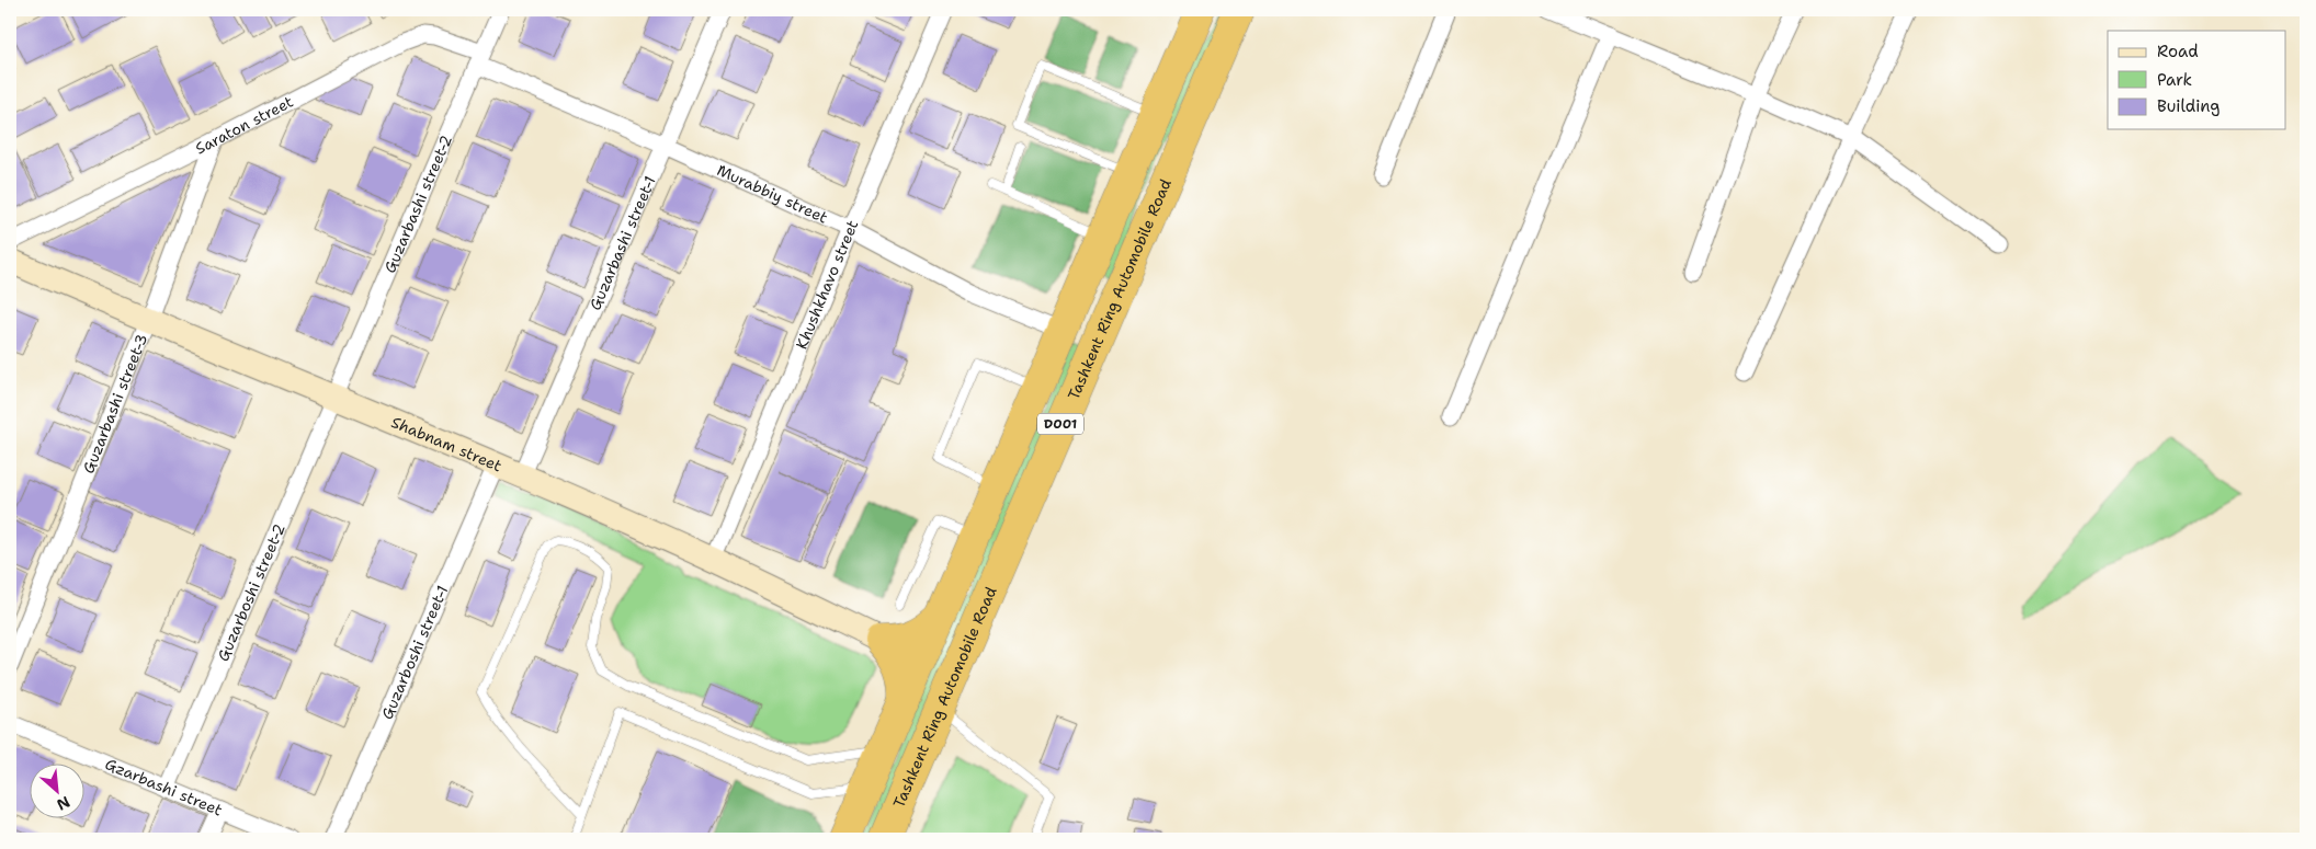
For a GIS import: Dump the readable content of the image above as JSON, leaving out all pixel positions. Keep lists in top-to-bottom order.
{
  "streets": {
    "highway": ["Tashkent Ring Automobile Road", "D001"],
    "street": [
      "Saraton street",
      "Murabbiy street",
      "Guzarbashi street-2",
      "Guzarbashi street-1",
      "Khushkhavo street",
      "Guzarbashi street-3",
      "Shabnam street",
      "Guzarboshi street-2",
      "Guzarboshi street-1",
      "Gzarbashi street"
    ]
  },
  "crossings": [
    ["Saraton street", "Murabbiy street"],
    ["Saraton street", "Guzarbashi street-2"],
    ["Saraton street", "Guzarbashi street-3"],
    ["Murabbiy street", "Guzarbashi street-2"],
    ["Murabbiy street", "Guzarbashi street-1"],
    ["Murabbiy street", "Khushkhavo street"],
    ["Murabbiy street", "D001"],
    ["Guzarbashi street-2", "Shabnam street"],
    ["Guzarbashi street-2", "Guzarboshi street-2"],
    ["Guzarbashi street-1", "Shabnam street"],
    ["Khushkhavo street", "Shabnam street"],
    ["Guzarbashi street-3", "Shabnam street"],
    ["Shabnam street", "Guzarboshi street-2"],
    ["Shabnam street", "Guzarboshi street-1"],
    ["Guzarboshi street-2", "Gzarbashi street"]
  ],
  "legend": ["Road", "Park", "Building"],
  "north": "bottom right"
}
